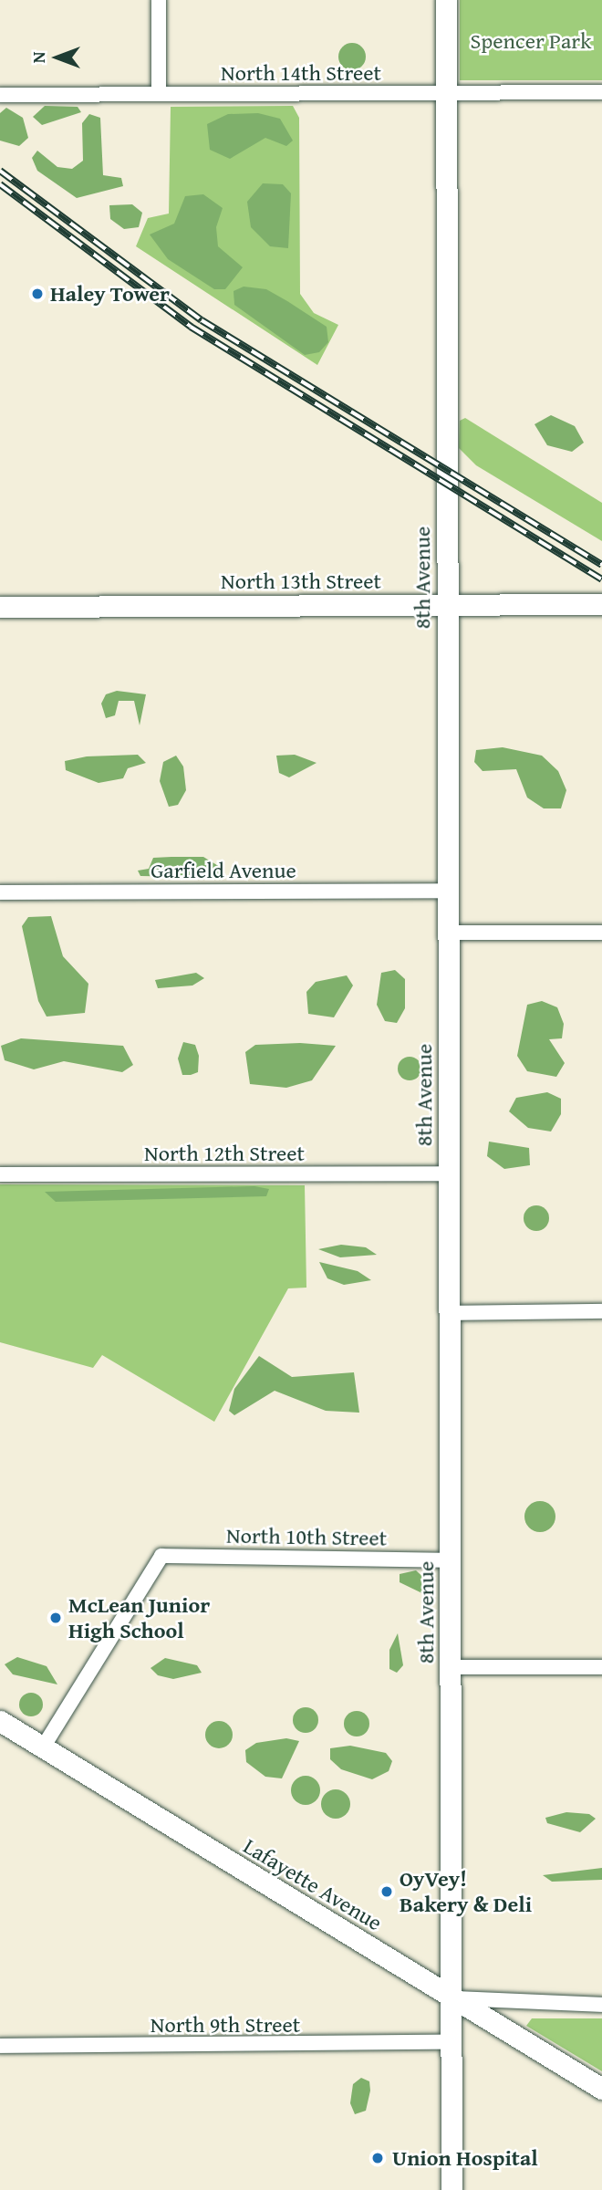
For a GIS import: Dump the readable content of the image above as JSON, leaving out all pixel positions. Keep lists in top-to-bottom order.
{
  "streets": {
    "street": [
      "North 14th Street",
      "8th Avenue",
      "North 13th Street",
      "Garfield Avenue",
      "North 12th Street",
      "North 10th Street",
      "Lafayette Avenue",
      "North 9th Street"
    ]
  },
  "crossings": [
    ["North 14th Street", "8th Avenue"],
    ["8th Avenue", "North 13th Street"],
    ["8th Avenue", "Garfield Avenue"],
    ["8th Avenue", "North 12th Street"],
    ["8th Avenue", "North 10th Street"],
    ["8th Avenue", "Lafayette Avenue"],
    ["8th Avenue", "North 9th Street"],
    ["North 10th Street", "Lafayette Avenue"]
  ],
  "parks": ["Spencer Park"],
  "places": [
    "Haley Tower",
    "McLean Junior High School",
    "OyVey! Bakery & Deli",
    "Union Hospital"
  ],
  "north": "left"
}
